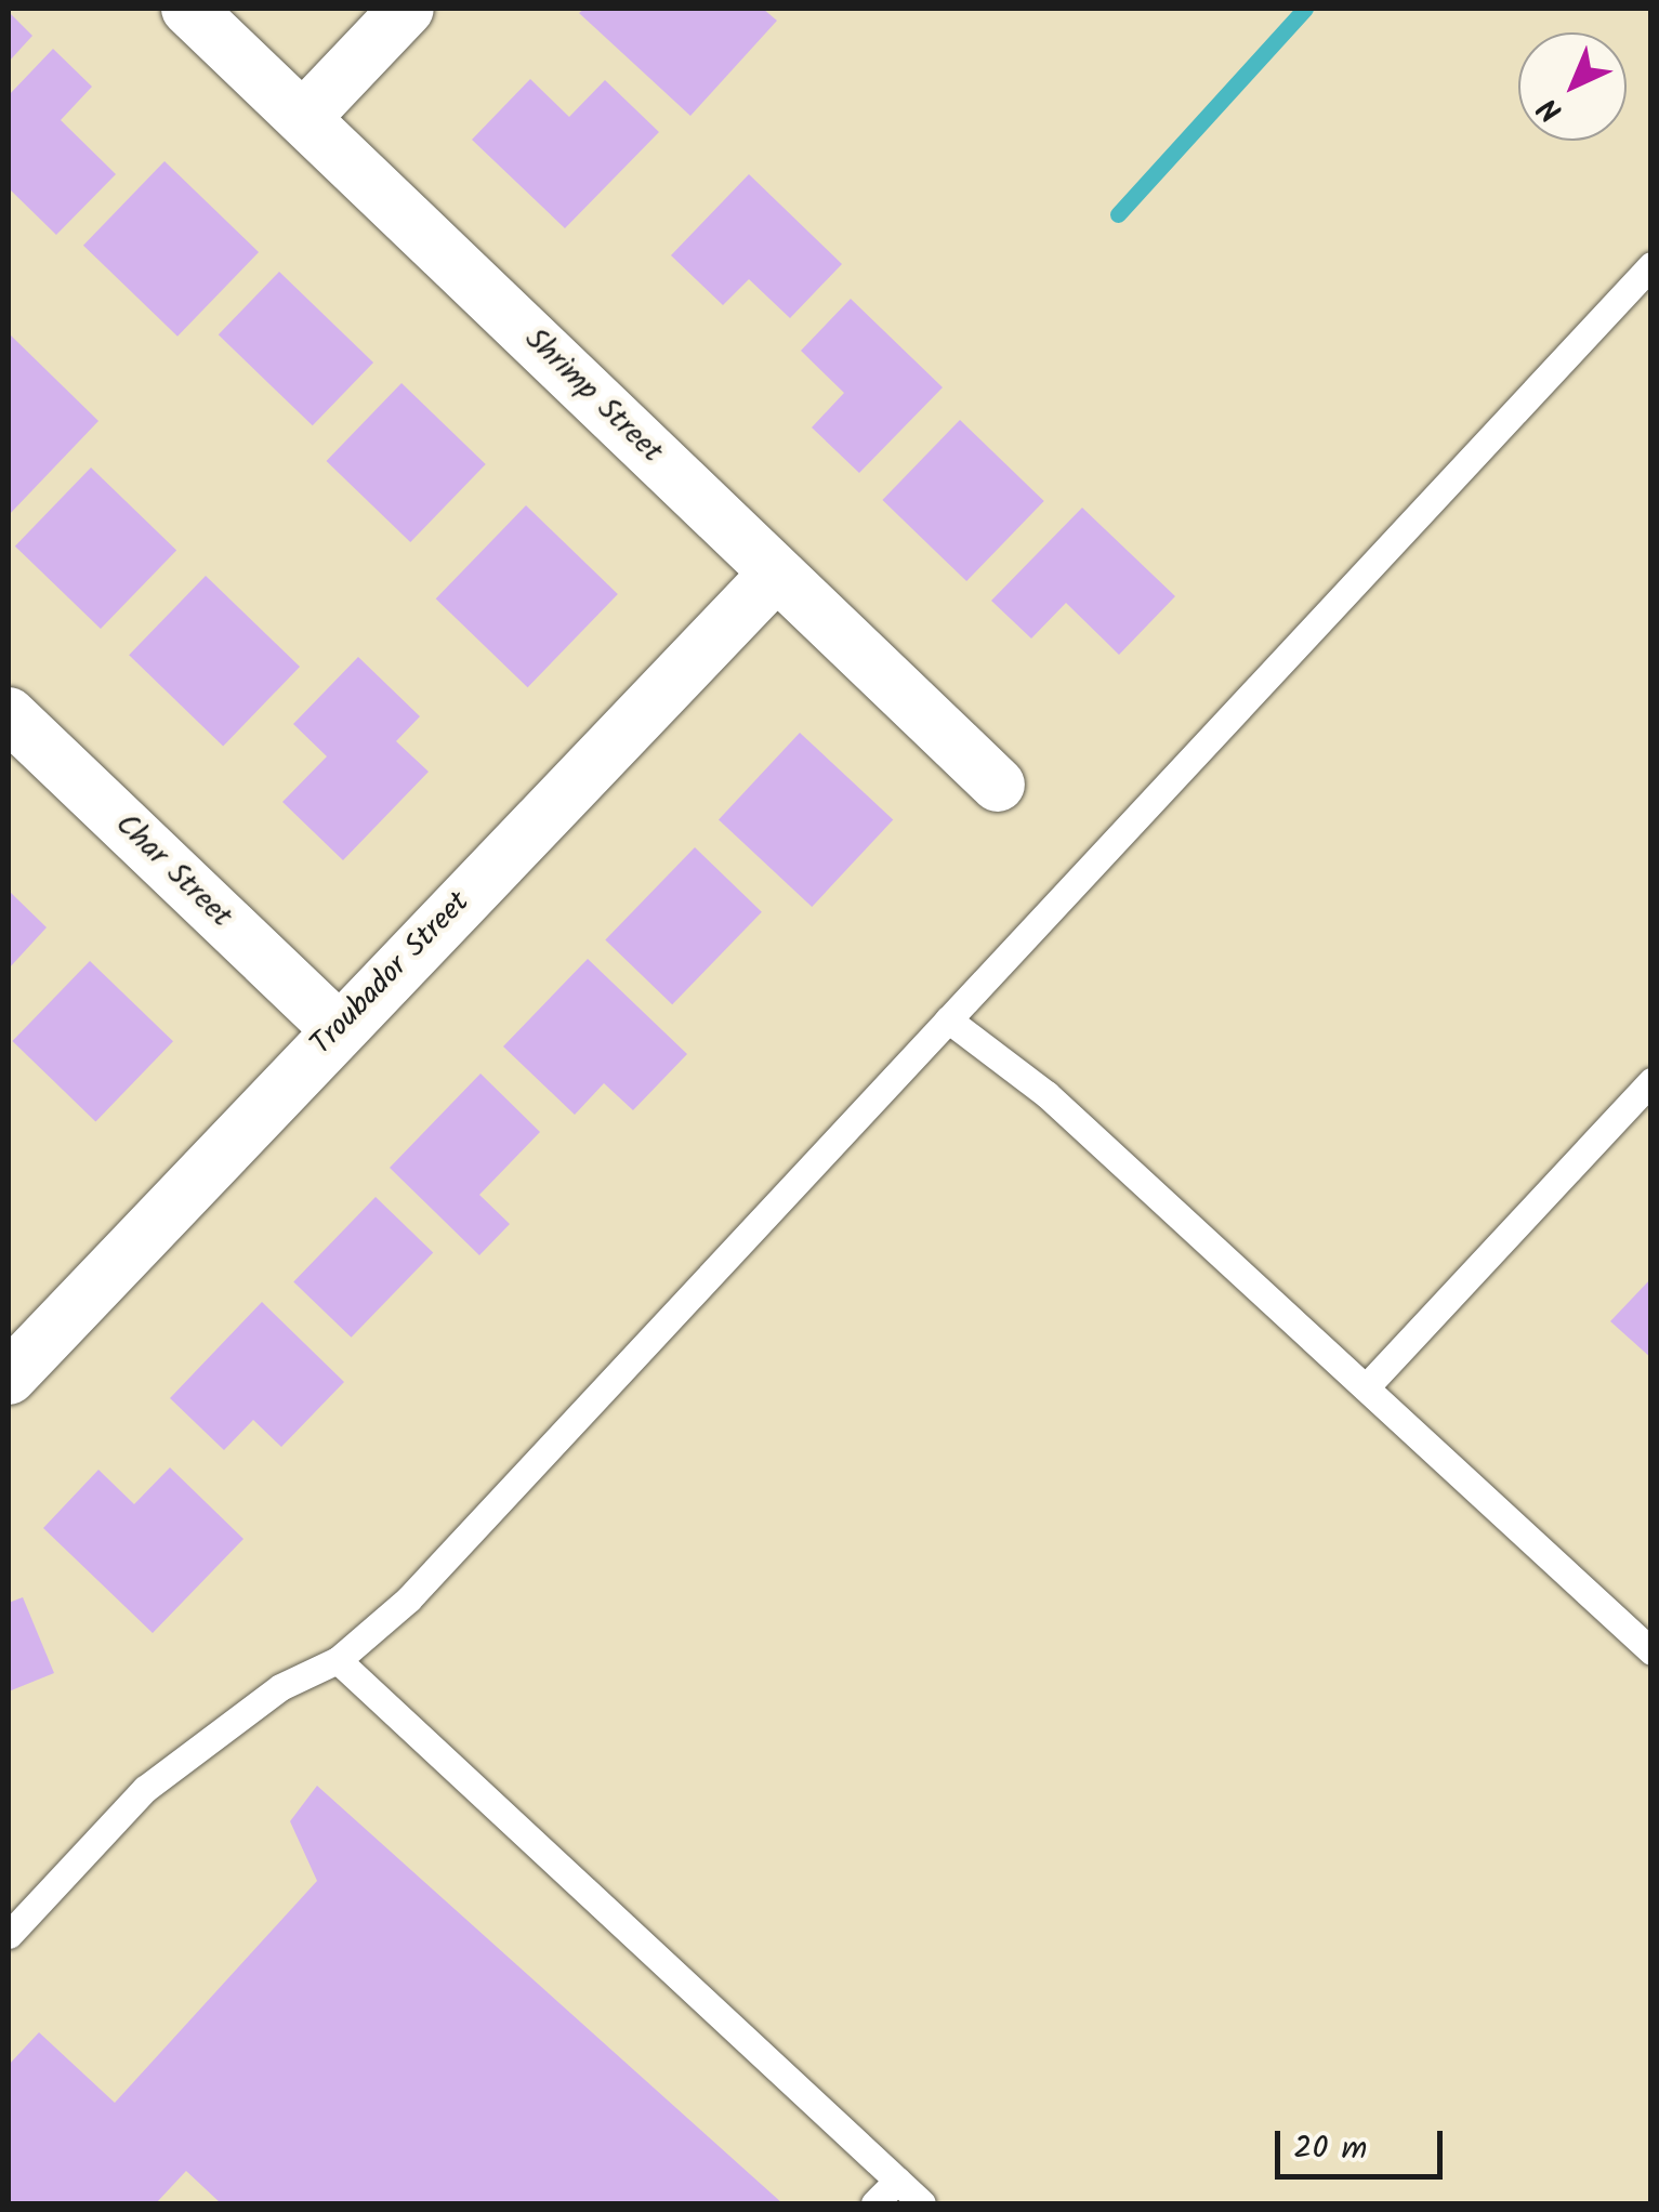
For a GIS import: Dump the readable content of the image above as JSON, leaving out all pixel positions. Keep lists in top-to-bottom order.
{
  "streets": {
    "street": ["Shrimp Street", "Char Street", "Troubador Street"]
  },
  "crossings": [
    ["Shrimp Street", "Troubador Street"],
    ["Char Street", "Troubador Street"]
  ],
  "scale_bar": "20 m",
  "north": "bottom left"
}
